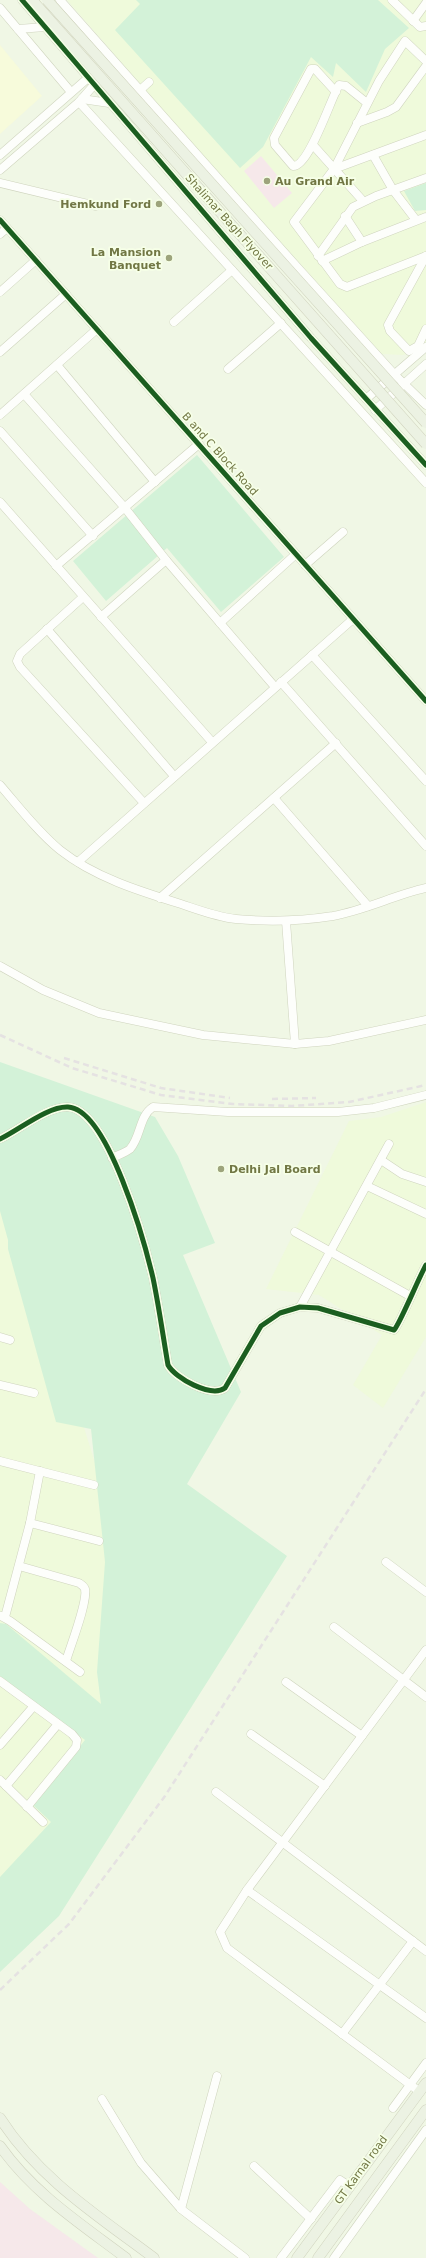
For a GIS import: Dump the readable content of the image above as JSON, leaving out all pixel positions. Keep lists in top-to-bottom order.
{
  "streets": {
    "main road": ["Shalimar Bagh Flyover", "GT Karnal road"],
    "street": ["B and C Block Road"]
  },
  "places": [
    "Au Grand Air",
    "Hemkund Ford",
    "La Mansion Banquet",
    "Delhi Jal Board"
  ]
}
